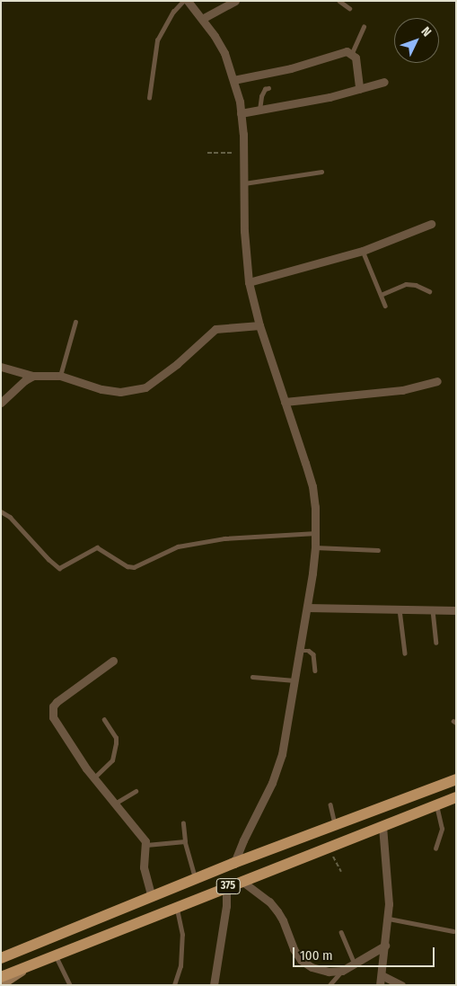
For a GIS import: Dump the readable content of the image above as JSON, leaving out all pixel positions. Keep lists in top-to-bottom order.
{
  "streets": {
    "main road": ["375"]
  },
  "scale_bar": "100 m",
  "north": "top right"
}
